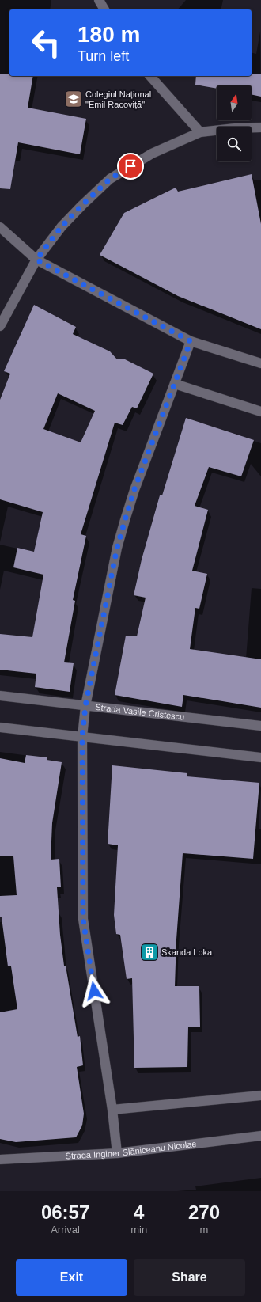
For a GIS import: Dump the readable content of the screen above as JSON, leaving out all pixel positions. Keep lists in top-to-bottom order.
{
  "streets": {
    "street": ["Strada Vasile Cristescu", "Strada Inginer Slăniceanu Nicolae"]
  },
  "places": {
    "school or university": ["Colegiul Național \"Emil Racoviță\""],
    "building": ["Skanda Loka"]
  },
  "north": "top",
  "page": {
    "turn": ["180 m", "Turn left"],
    "eta": [
      "06:57",
      "Arrival",
      "4",
      "min",
      "270",
      "m"
    ],
    "buttons": ["Exit", "Share"]
  }
}
